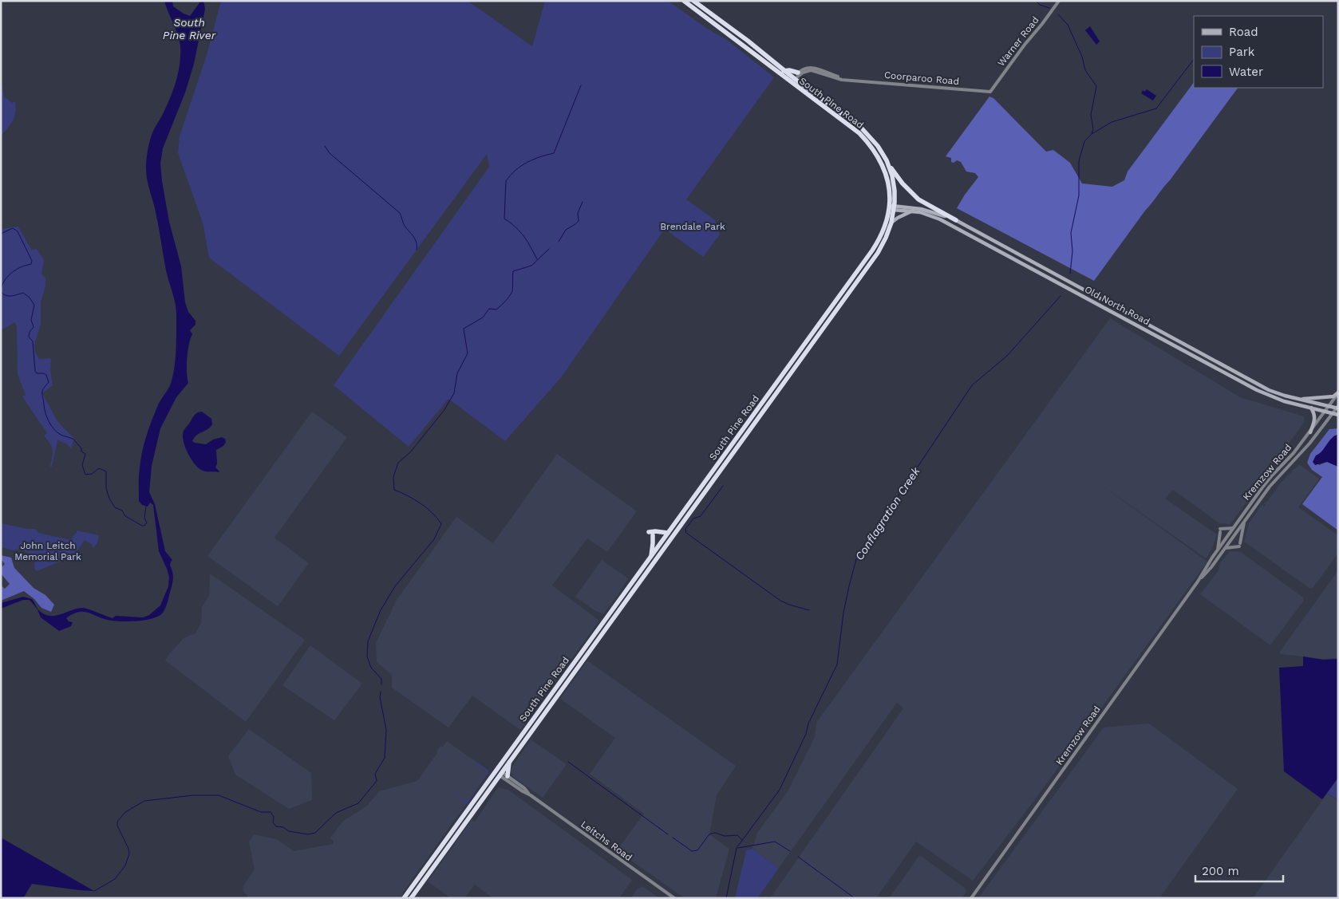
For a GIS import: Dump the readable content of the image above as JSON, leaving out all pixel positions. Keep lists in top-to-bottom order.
{
  "streets": {
    "highway": ["South Pine Road"],
    "main road": ["Old North Road"],
    "street": [
      "Warner Road",
      "Coorparoo Road",
      "Kremzow Road",
      "Leitchs Road"
    ]
  },
  "crossings": [
    ["Warner Road", "Coorparoo Road"],
    ["Coorparoo Road", "South Pine Road"],
    ["South Pine Road", "Old North Road"],
    ["South Pine Road", "Leitchs Road"],
    ["Old North Road", "Kremzow Road"]
  ],
  "water": ["South Pine River", "Conflagration Creek"],
  "parks": ["Brendale Park", "John Leitch Memorial Park"],
  "legend": ["Road", "Park", "Water"],
  "scale_bar": "200 m"
}
